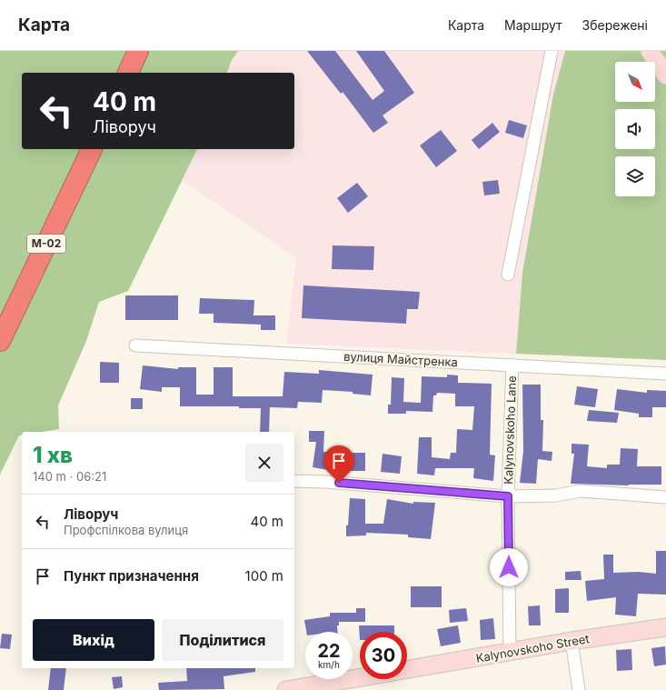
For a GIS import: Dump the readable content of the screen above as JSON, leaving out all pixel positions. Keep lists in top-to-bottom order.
{
  "streets": {
    "highway": ["М-02"],
    "main road": ["Kalynovskoho Street"],
    "street": ["вулиця Майстренка", "Kalynovskoho Lane"]
  },
  "crossings": [
    ["вулиця Майстренка", "Kalynovskoho Lane"],
    ["Kalynovskoho Lane", "Kalynovskoho Street"]
  ],
  "north": "bottom right",
  "page": {
    "header": "Карта",
    "nav": ["Карта", "Маршрут", "Збережені"],
    "turn": ["40 m", "Ліворуч"],
    "heading": ["1 хв", "140 m · 06:21"],
    "list": [
      {
        "name": "Ліворуч",
        "note": "Профспілкова вулиця",
        "value": "40 m"
      },
      {
        "name": "Пункт призначення",
        "value": "100 m"
      }
    ],
    "buttons": ["Вихід", "Поділитися"],
    "speed": "22 km/h",
    "limit": "30"
  }
}
